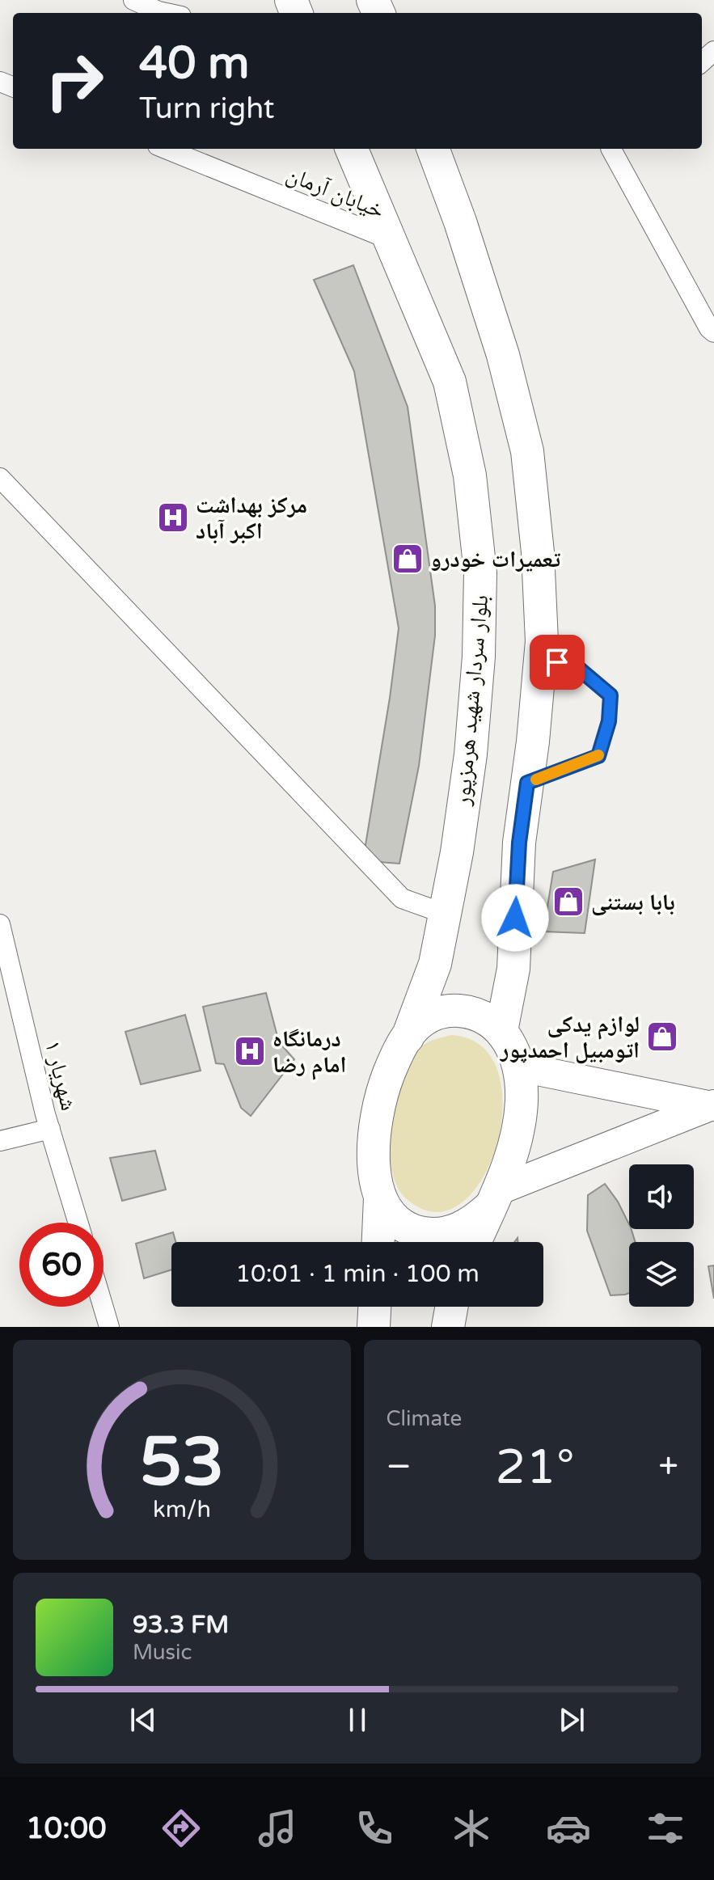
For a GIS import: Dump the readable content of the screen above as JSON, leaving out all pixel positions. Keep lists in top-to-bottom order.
{
  "streets": {
    "main road": ["بلوار سردار شهید هرمزپور"],
    "street": ["خیابان آرمان", "شهریار ۱"]
  },
  "crossings": [
    ["خیابان آرمان", "بلوار سردار شهید هرمزپور"]
  ],
  "places": {
    "hospital": ["مرکز بهداشت اکبر آباد", "درمانگاه امام رضا"],
    "shop": ["تعمیرات خودرو", "بابا بستنی", "لوازم یدکی اتومبیل احمدپور"]
  },
  "page": {
    "turn": ["40 m", "Turn right"],
    "limit": "60",
    "trip": "10:01 · 1 min · 100 m",
    "tile": "Climate",
    "heat": ["−", "21°", "+"],
    "song": ["93.3 FM", "Music"],
    "tabs": "10:00",
    "gauge": ["53", "km/h"]
  }
}
